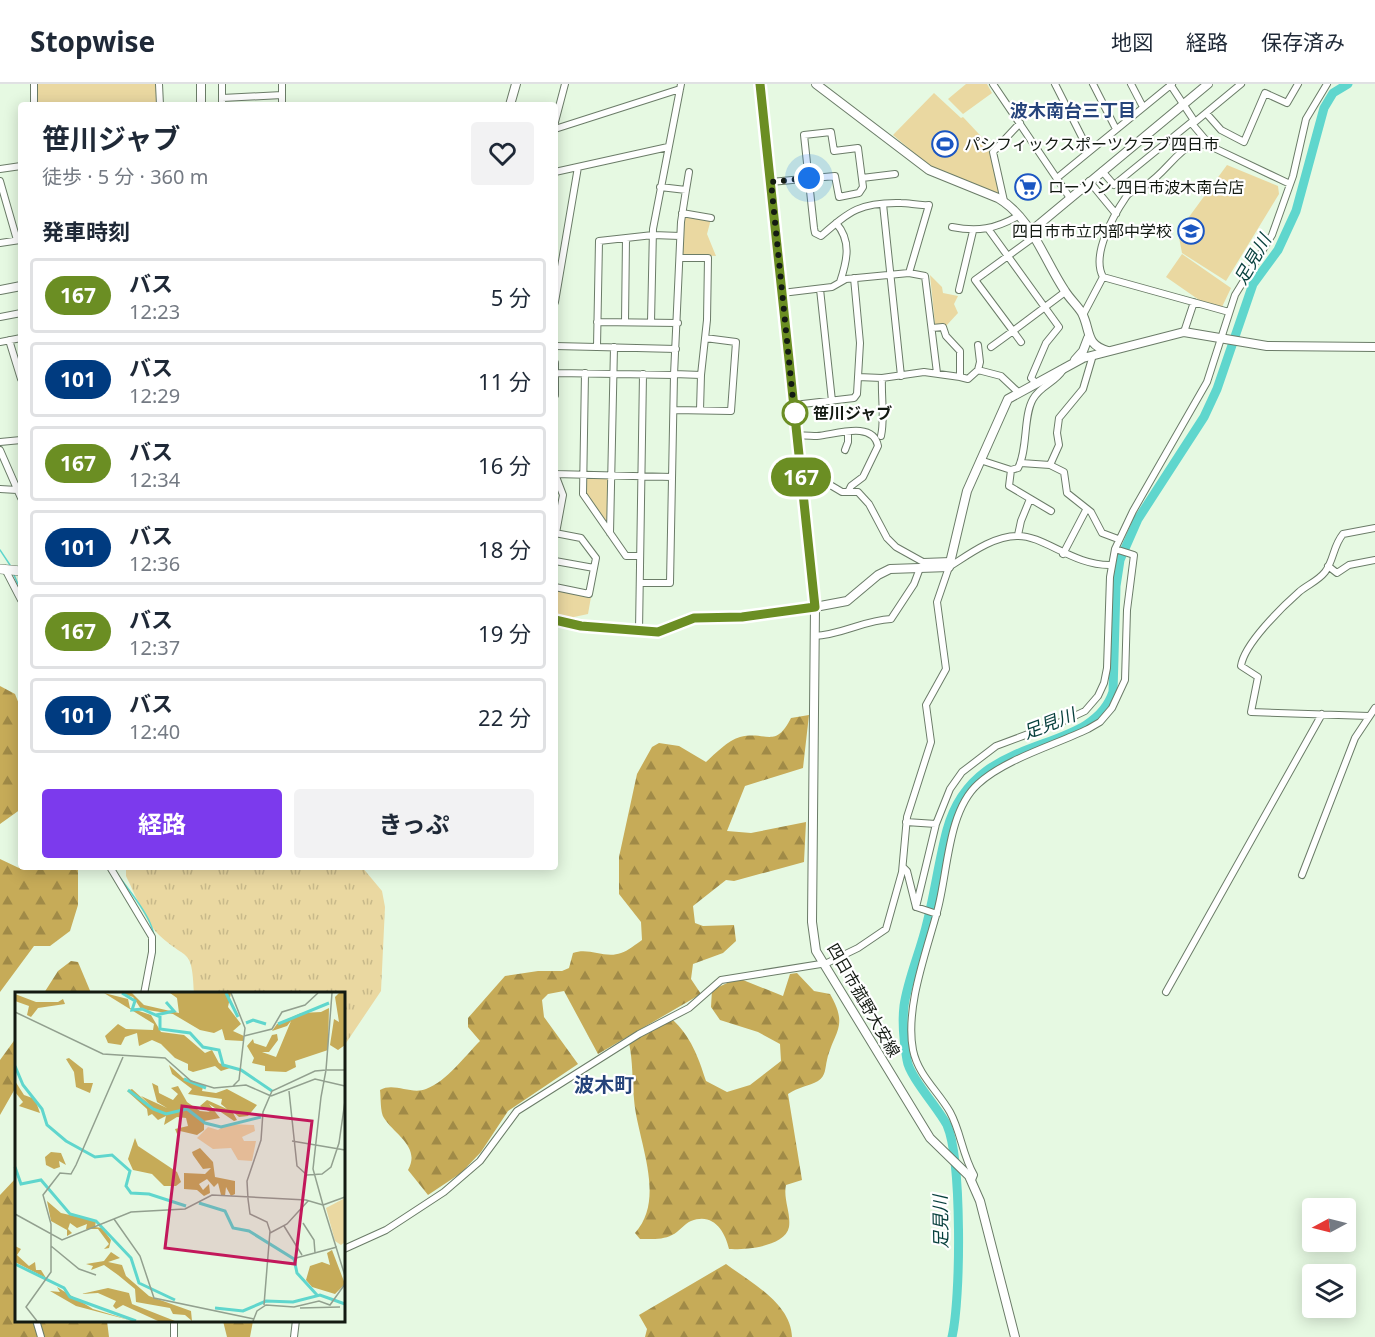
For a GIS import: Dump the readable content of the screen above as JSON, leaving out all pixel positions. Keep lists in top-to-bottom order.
{
  "streets": {
    "street": ["四日市菰野大安線"]
  },
  "districts": ["波木南台三丁目", "波木町"],
  "water": ["足見川"],
  "places": {
    "sports": ["パシフィックスポーツクラブ四日市"],
    "supermarket": ["ローソン 四日市波木南台店"],
    "school or university": ["四日市市立内部中学校"],
    "other": ["笹川ジャブ"]
  },
  "lines": ["bus line 167"],
  "north": "left",
  "page": {
    "header": "Stopwise",
    "nav": ["地図", "経路", "保存済み"],
    "on_map": "167",
    "heading": [
      ["笹川ジャブ", "徒歩 · 5 分 · 360 m"],
      "発車時刻"
    ],
    "list": [
      {
        "mark": "167",
        "name": "バス",
        "note": "12:23",
        "value": "5 分"
      },
      {
        "mark": "101",
        "name": "バス",
        "note": "12:29",
        "value": "11 分"
      },
      {
        "mark": "167",
        "name": "バス",
        "note": "12:34",
        "value": "16 分"
      },
      {
        "mark": "101",
        "name": "バス",
        "note": "12:36",
        "value": "18 分"
      },
      {
        "mark": "167",
        "name": "バス",
        "note": "12:37",
        "value": "19 分"
      },
      {
        "mark": "101",
        "name": "バス",
        "note": "12:40",
        "value": "22 分"
      }
    ],
    "buttons": ["経路", "きっぷ"]
  }
}
